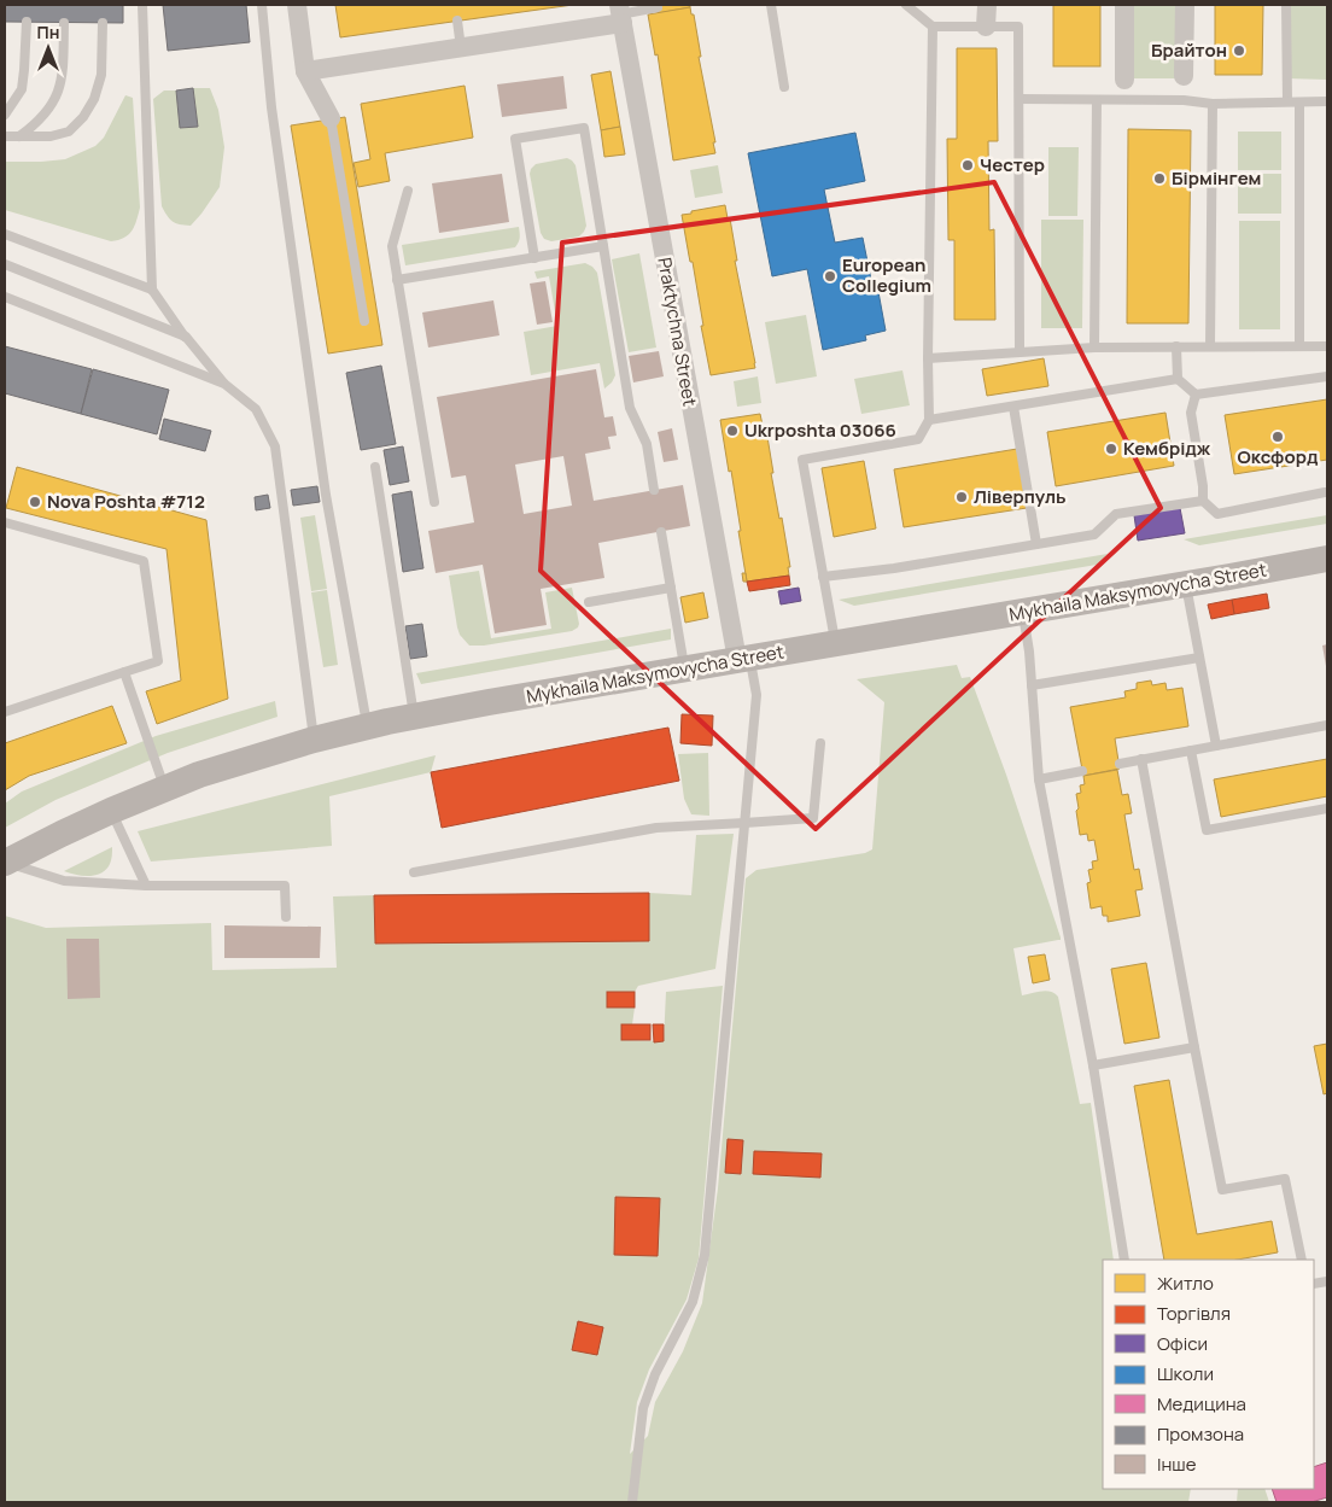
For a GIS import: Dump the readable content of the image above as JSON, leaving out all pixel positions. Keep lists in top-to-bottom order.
{
  "streets": {
    "main road": ["Mykhaila Maksymovycha Street"],
    "street": ["Praktychna Street"]
  },
  "crossings": [
    ["Praktychna Street", "Mykhaila Maksymovycha Street"]
  ],
  "places": [
    "Брайтон",
    "Честер",
    "Бірмінгем",
    "European Collegium",
    "Ukrposhta 03066",
    "Оксфорд",
    "Кембрідж",
    "Ліверпуль",
    "Nova Poshta #712"
  ],
  "legend": [
    "Житло",
    "Торгівля",
    "Офіси",
    "Школи",
    "Медицина",
    "Промзона",
    "Інше"
  ],
  "north": "top"
}
